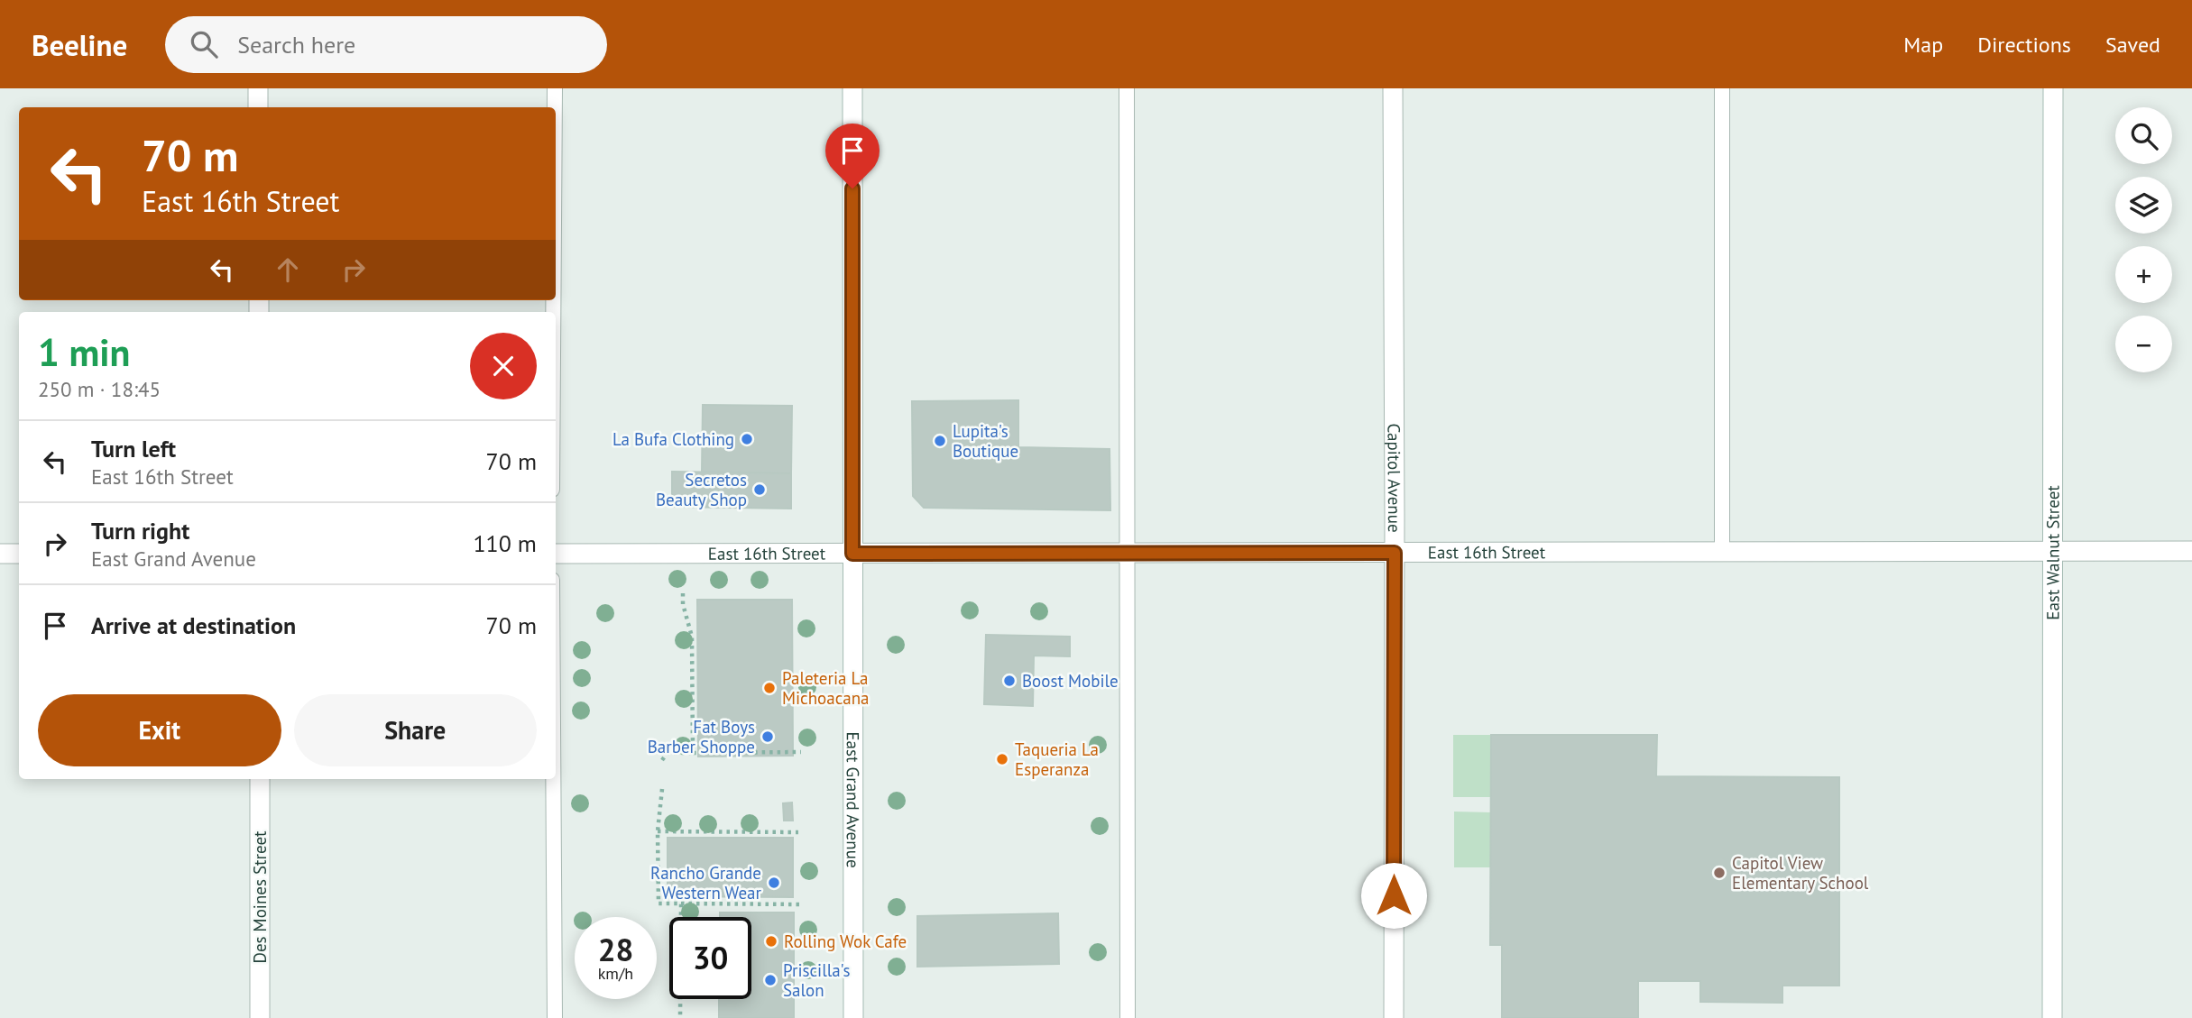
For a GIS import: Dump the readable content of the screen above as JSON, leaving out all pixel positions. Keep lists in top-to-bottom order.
{
  "streets": {
    "street": [
      "Capitol Avenue",
      "East 16th Street",
      "East Walnut Street",
      "East Grand Avenue",
      "Des Moines Street"
    ]
  },
  "crossings": [
    ["Capitol Avenue", "East 16th Street"],
    ["East 16th Street", "East Walnut Street"],
    ["East 16th Street", "East Grand Avenue"]
  ],
  "places": [
    "La Bufa Clothing",
    "Lupita's Boutique",
    "Secretos Beauty Shop",
    "Boost Mobile",
    "Paleteria La Michoacana",
    "Fat Boys Barber Shoppe",
    "Taqueria La Esperanza",
    "Capitol View Elementary School",
    "Rancho Grande Western Wear",
    "Rolling Wok Cafe",
    "Priscilla's Salon"
  ],
  "page": {
    "header": "Beeline",
    "search": "Search here",
    "nav": ["Map", "Directions", "Saved"],
    "map_buttons": ["+", "−"],
    "turn": ["70 m", "East 16th Street"],
    "heading": ["1 min", "250 m · 18:45"],
    "list": [
      {
        "name": "Turn left",
        "note": "East 16th Street",
        "value": "70 m"
      },
      {
        "name": "Turn right",
        "note": "East Grand Avenue",
        "value": "110 m"
      },
      {
        "name": "Arrive at destination",
        "value": "70 m"
      }
    ],
    "buttons": ["Exit", "Share"],
    "speed": "28 km/h",
    "limit": "30"
  }
}
